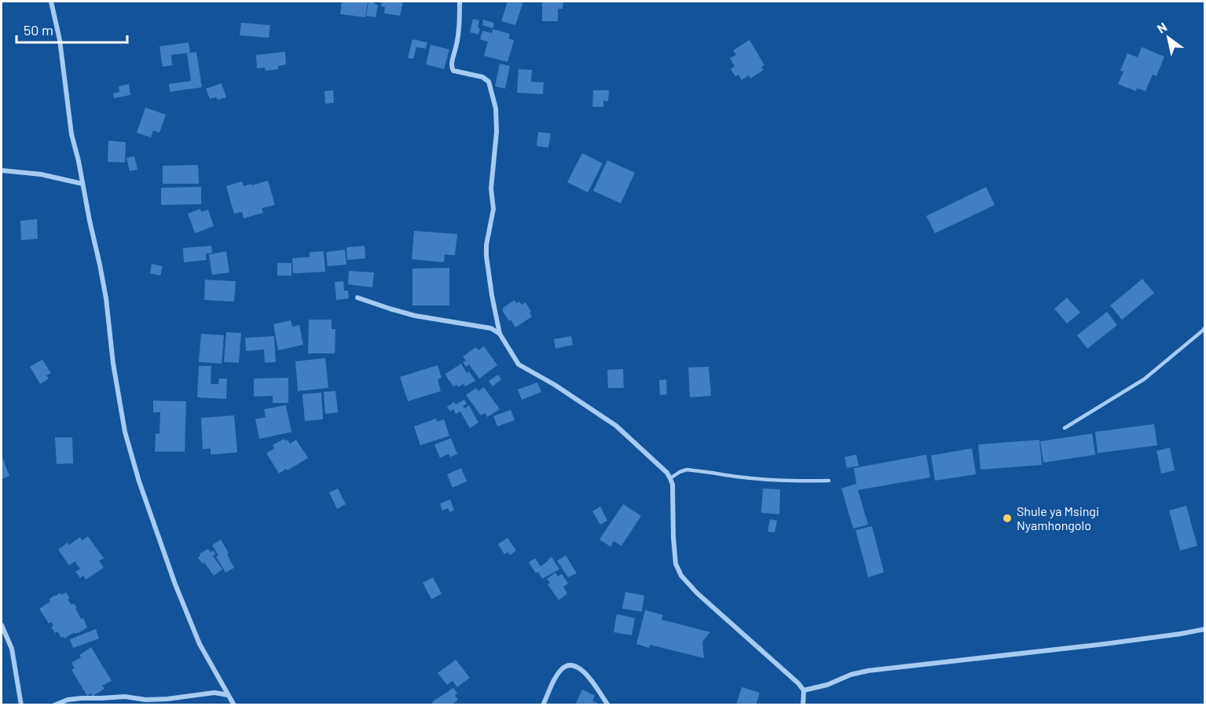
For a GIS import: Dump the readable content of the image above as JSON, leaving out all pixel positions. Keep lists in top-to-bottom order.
{
  "places": ["Shule ya Msingi Nyamhongolo"],
  "scale_bar": "50 m",
  "north": "top left"
}
